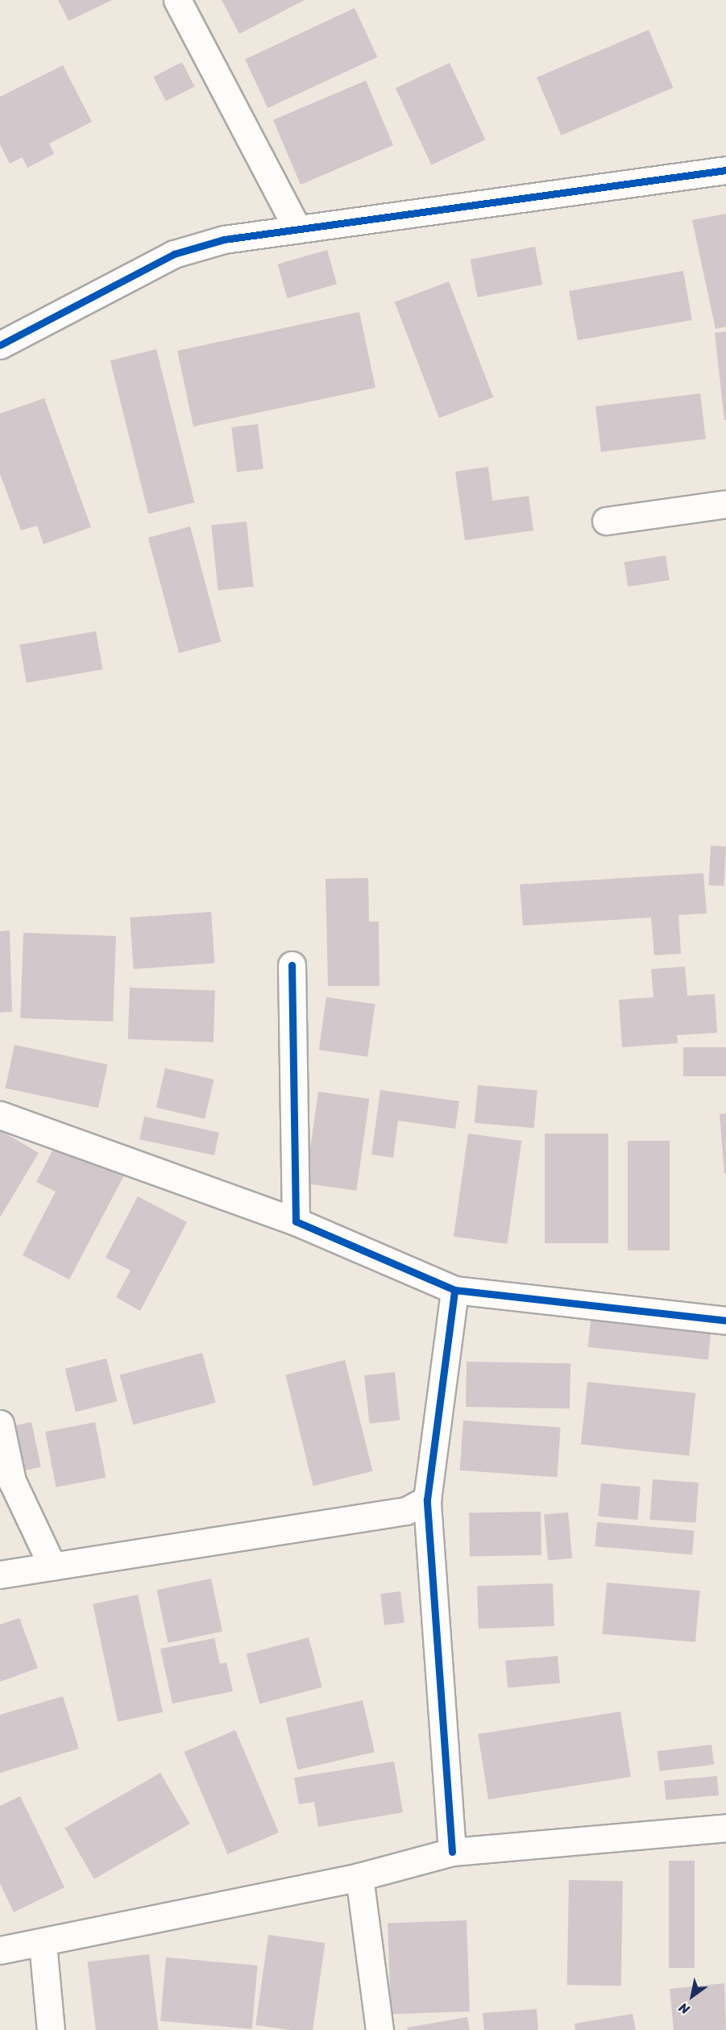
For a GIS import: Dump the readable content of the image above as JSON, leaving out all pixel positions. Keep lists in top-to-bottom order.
{
  "north": "bottom left"
}
